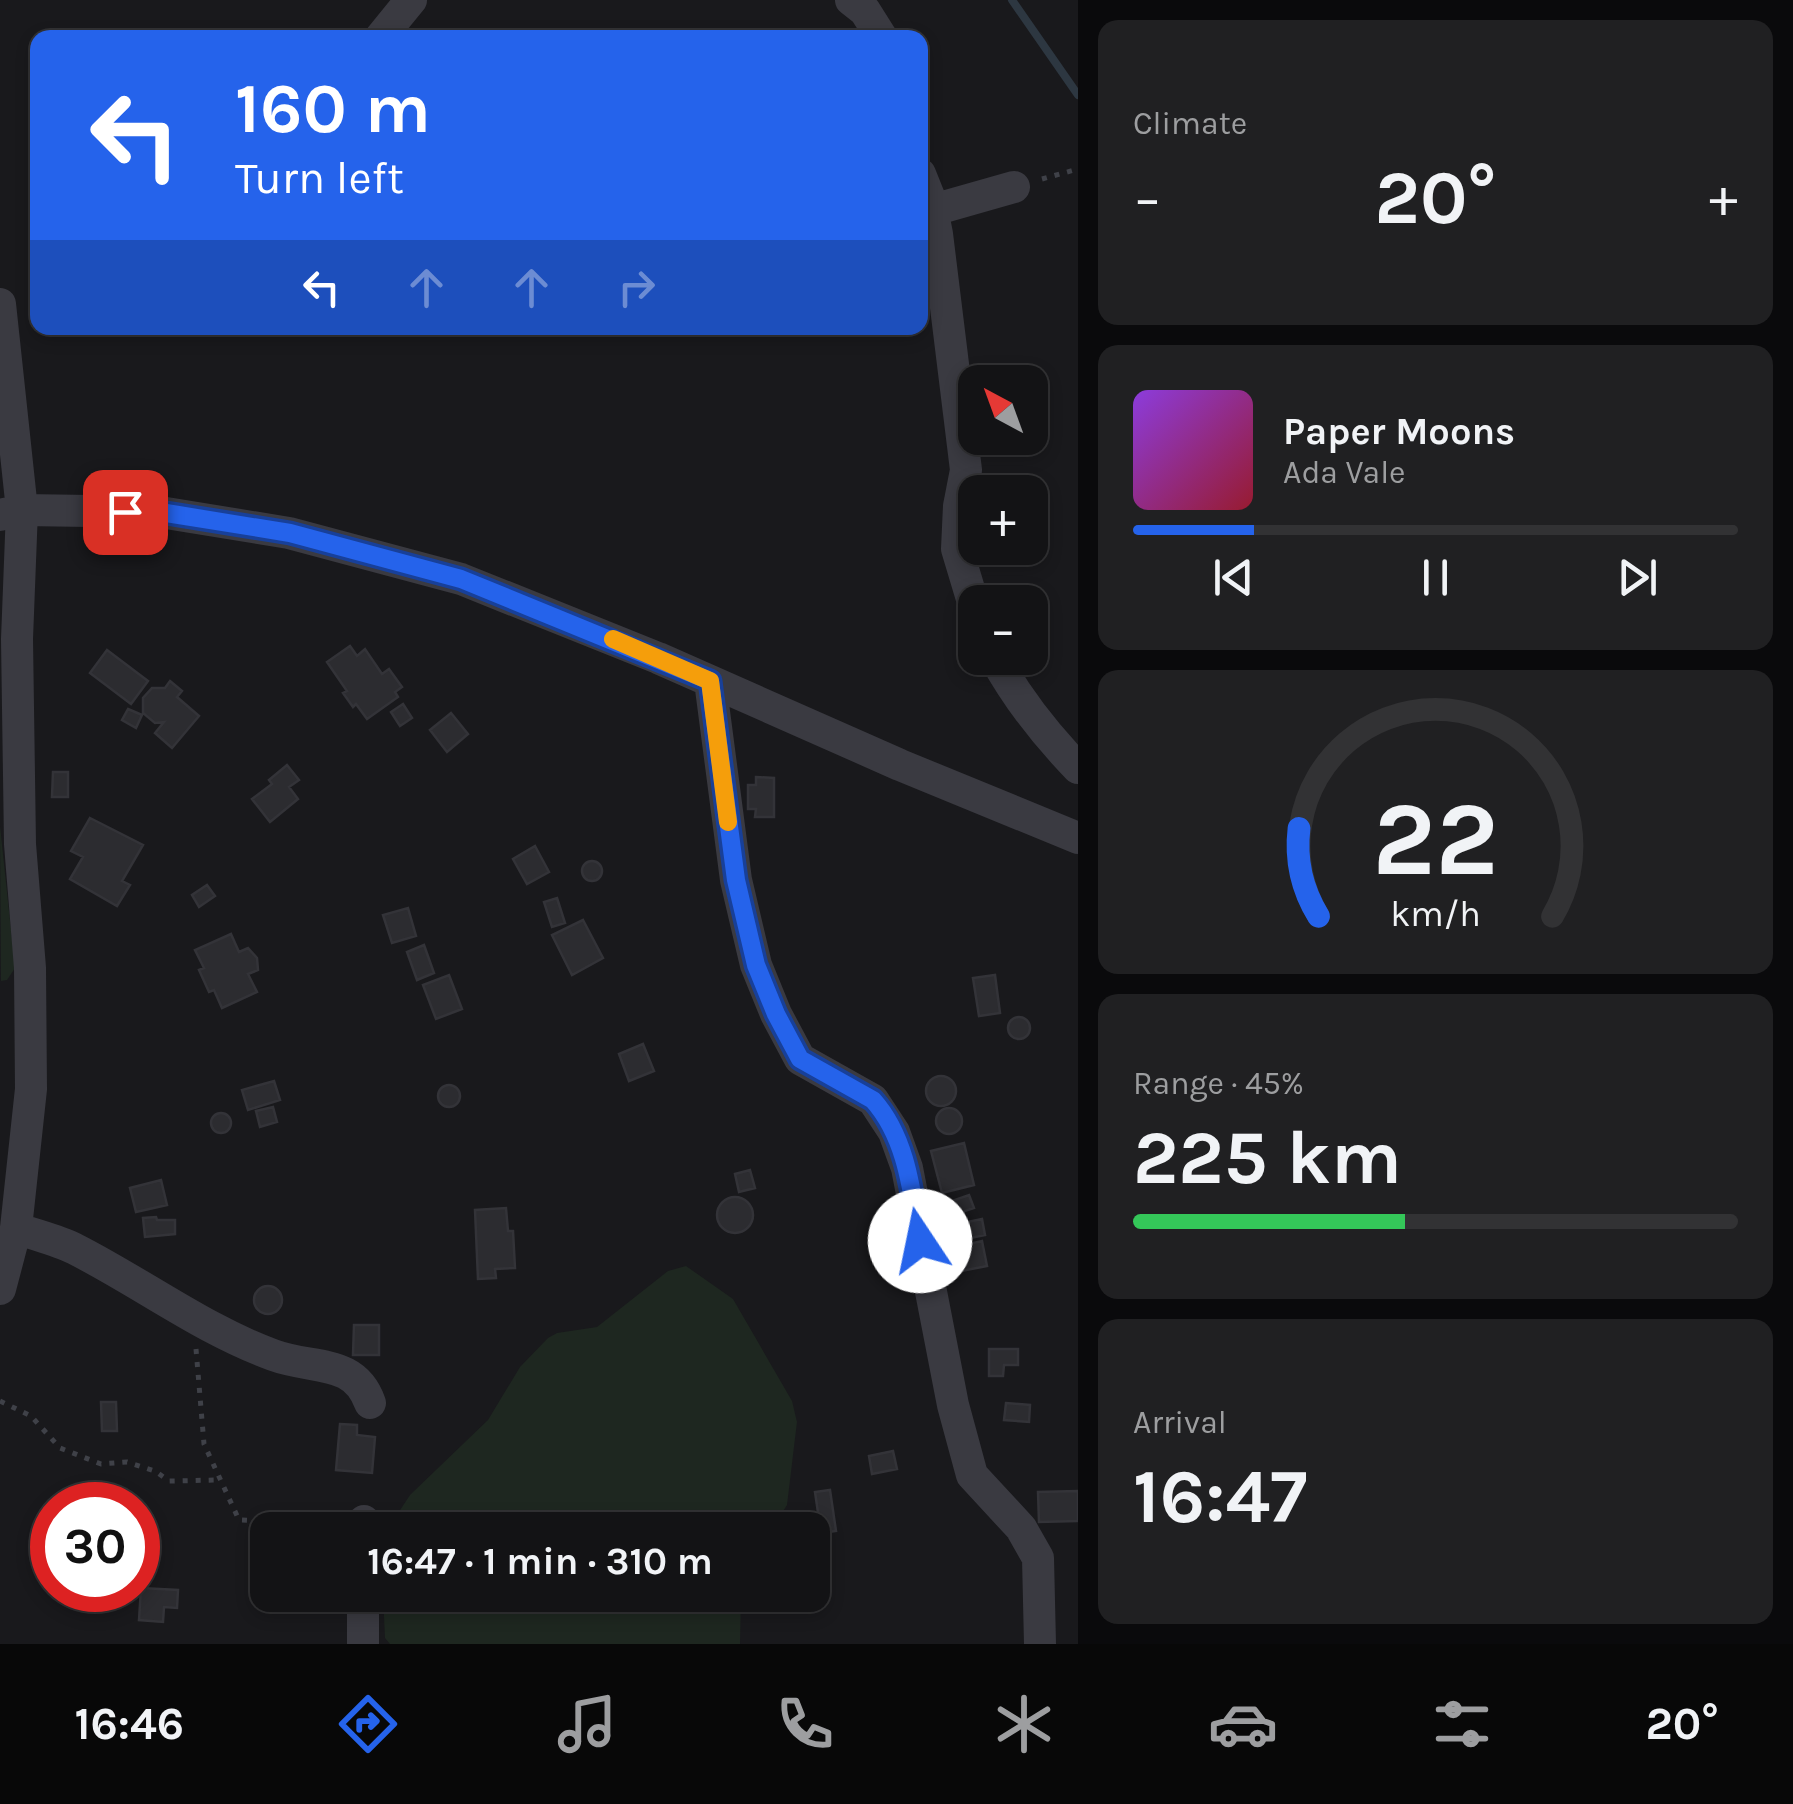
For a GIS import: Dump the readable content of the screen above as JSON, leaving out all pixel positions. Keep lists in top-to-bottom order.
{
  "north": "top left",
  "page": {
    "tile": [
      "Climate",
      ["Range · 45%", "225 km"],
      ["Arrival", "16:47"]
    ],
    "turn": ["160 m", "Turn left"],
    "heat": ["−", "20°", "+"],
    "map_buttons": ["+", "−"],
    "song": ["Paper Moons", "Ada Vale"],
    "limit": "30",
    "trip": "16:47 · 1 min · 310 m",
    "tabs": ["16:46", "20°"],
    "gauge": ["22", "km/h"]
  }
}
